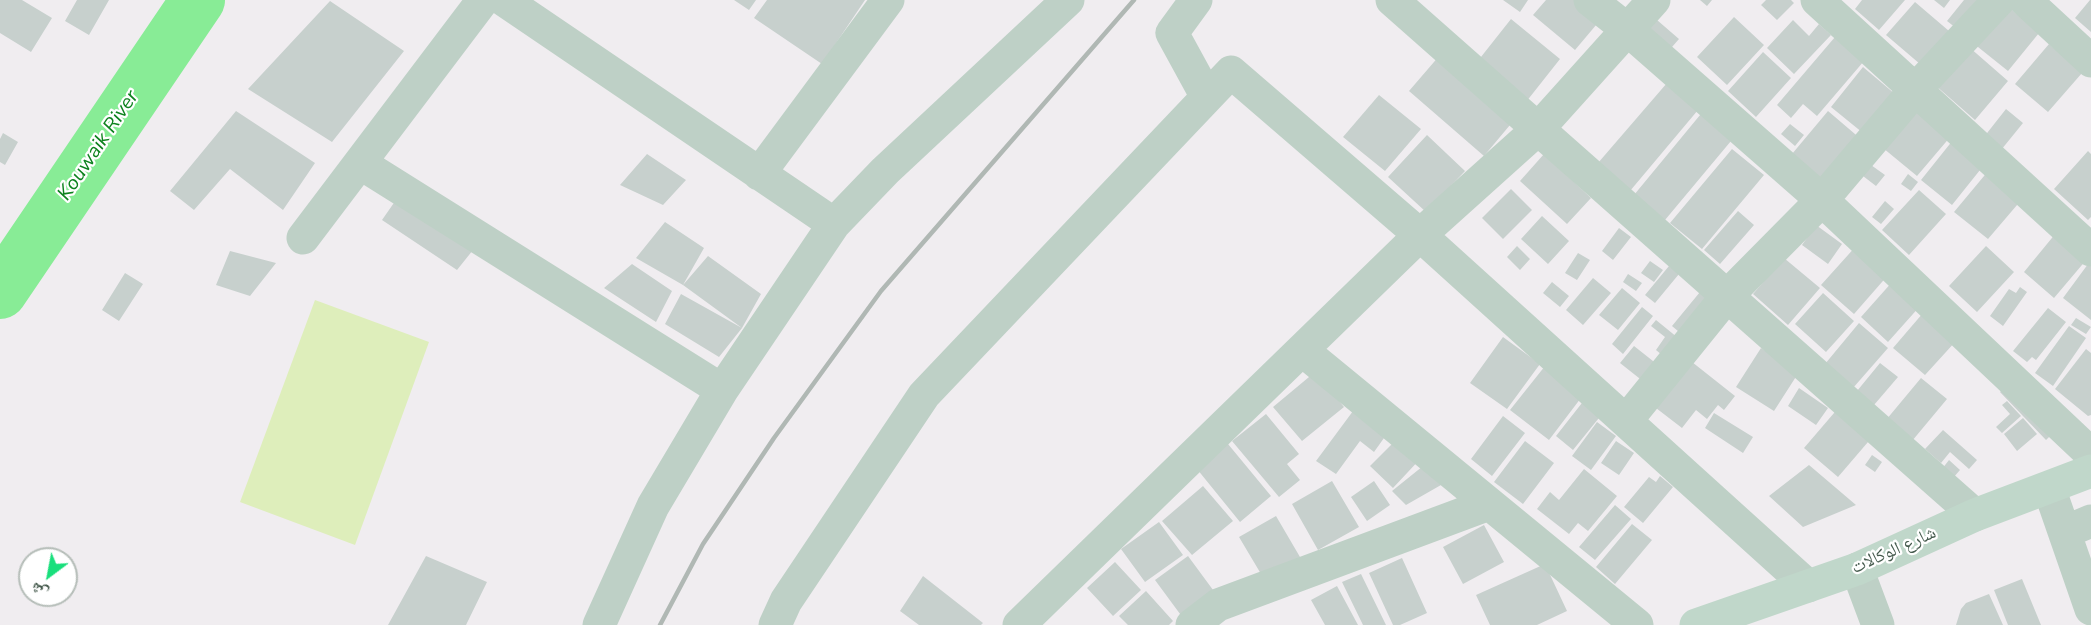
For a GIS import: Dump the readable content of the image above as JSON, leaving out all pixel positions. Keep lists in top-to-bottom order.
{
  "streets": {
    "street": ["شارع الوكالات"]
  },
  "water": ["Kouwaik River"],
  "north": "bottom left"
}
